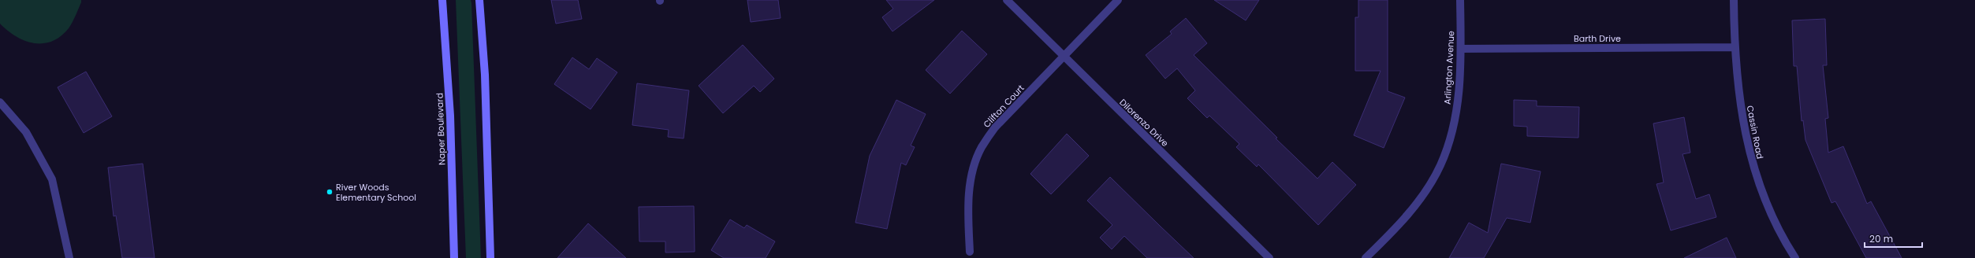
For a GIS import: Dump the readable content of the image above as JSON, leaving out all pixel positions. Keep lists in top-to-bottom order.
{
  "streets": {
    "main road": ["Naper Boulevard"],
    "street": [
      "Barth Drive",
      "Arlington Avenue",
      "Clifton Court",
      "Dilorenzo Drive",
      "Cassin Road"
    ]
  },
  "crossings": [
    ["Barth Drive", "Arlington Avenue"],
    ["Barth Drive", "Cassin Road"],
    ["Clifton Court", "Dilorenzo Drive"]
  ],
  "places": ["River Woods Elementary School"],
  "scale_bar": "20 m"
}
